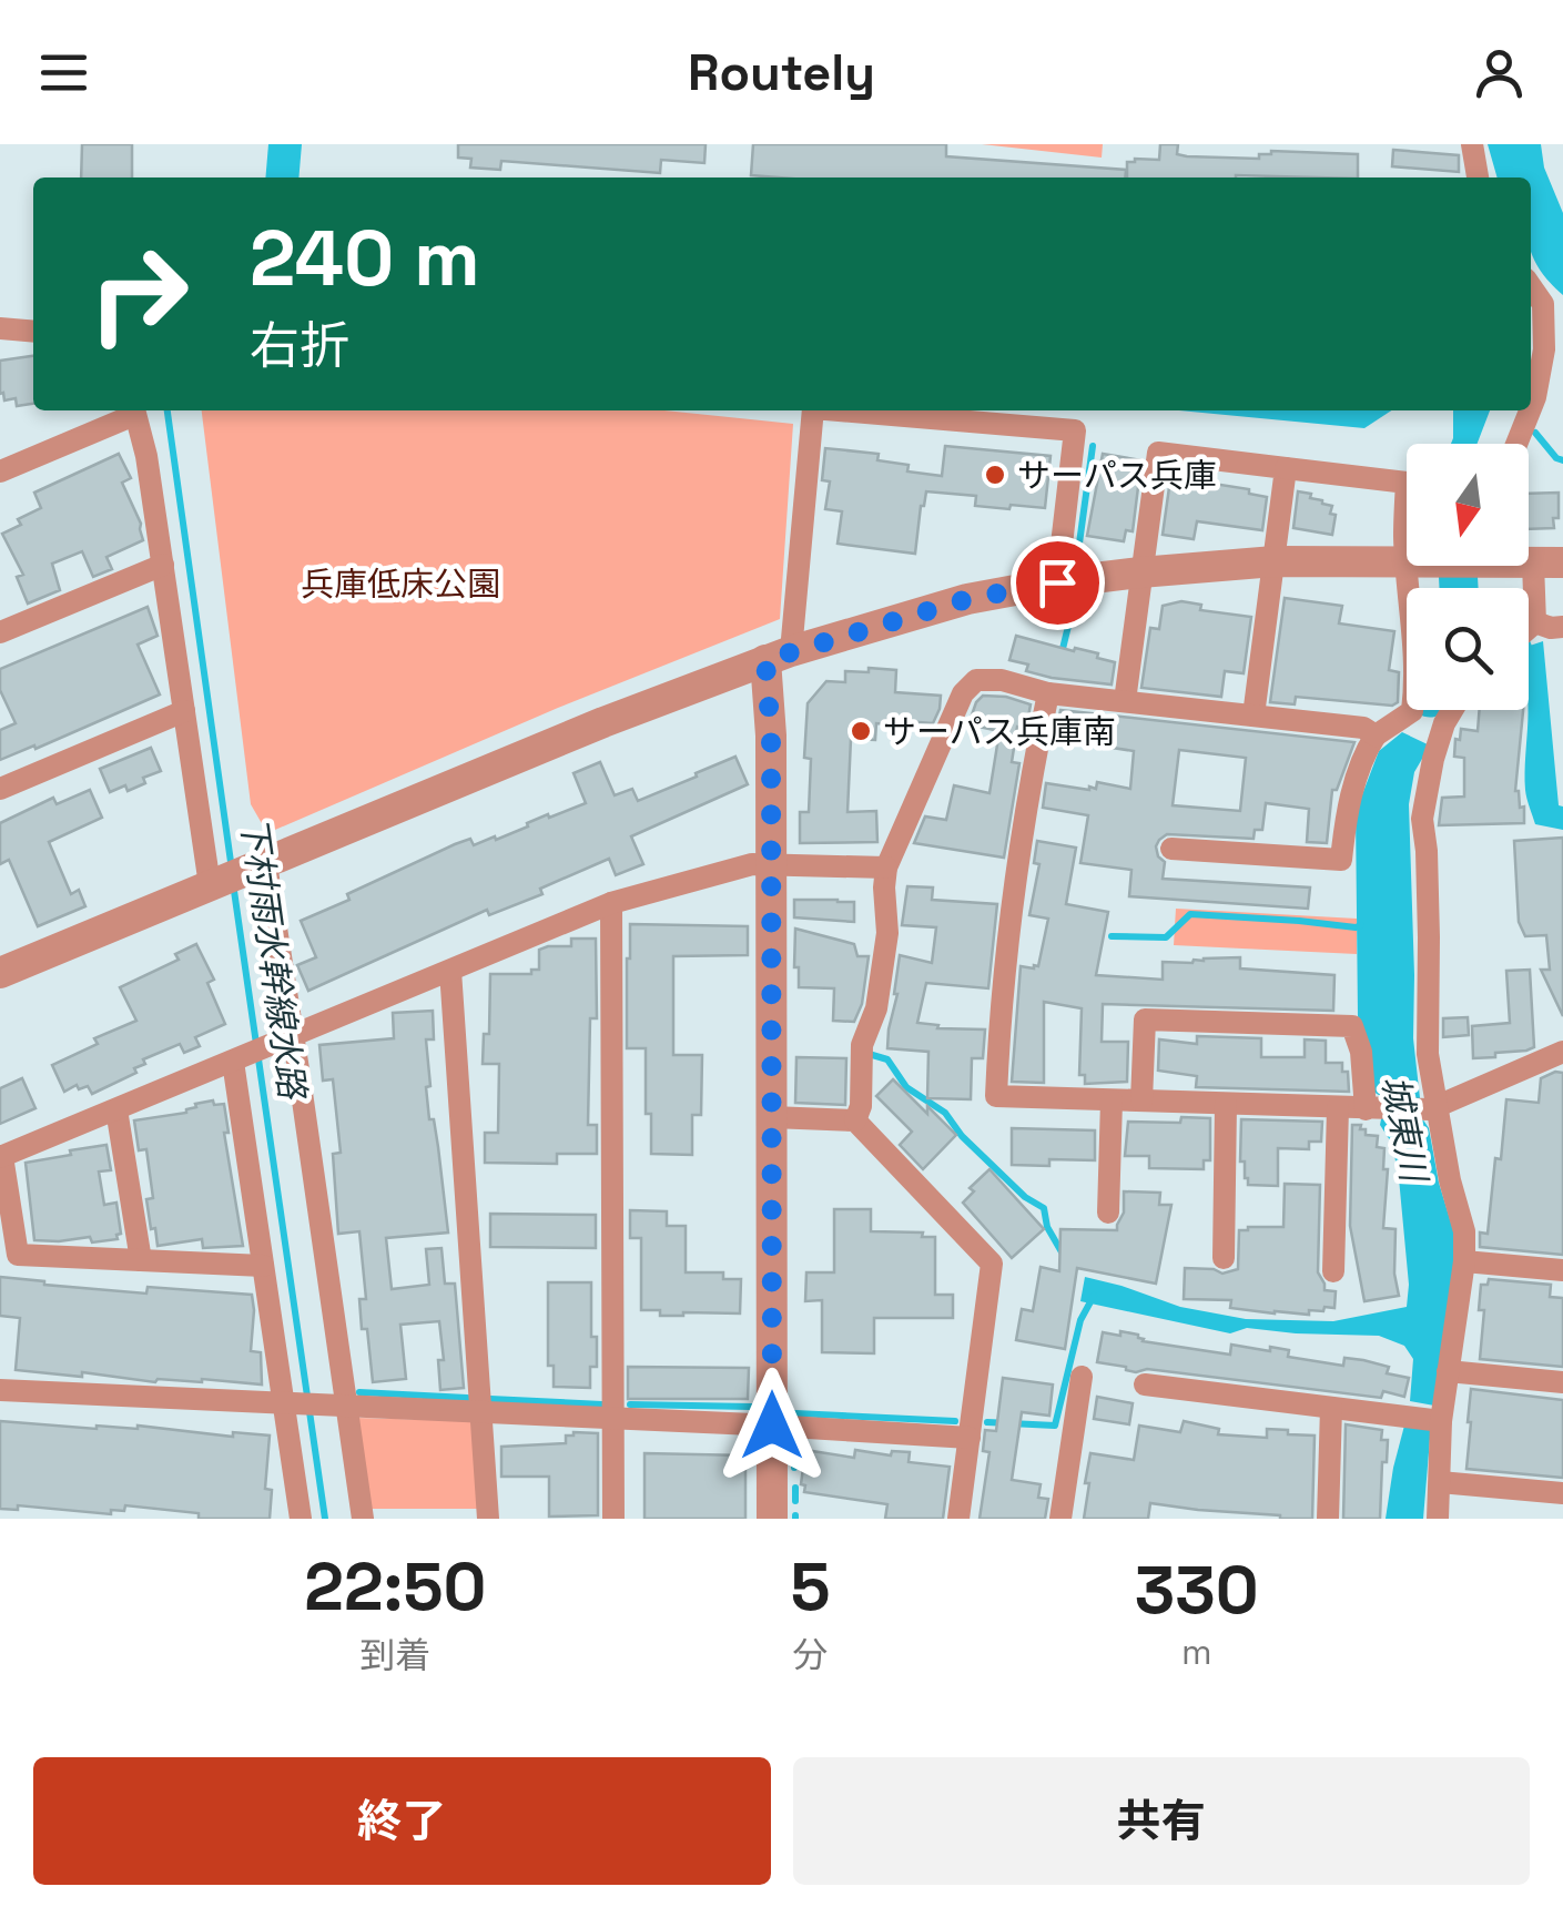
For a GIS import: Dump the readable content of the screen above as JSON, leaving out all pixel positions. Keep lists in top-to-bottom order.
{
  "water": ["下村雨水幹線水路", "城東川"],
  "parks": ["兵庫低床公園"],
  "places": ["サーパス兵庫", "サーパス兵庫南"],
  "north": "bottom",
  "page": {
    "header": "Routely",
    "turn": ["240 m", "右折"],
    "eta": [
      "22:50",
      "到着",
      "5",
      "分",
      "330",
      "m"
    ],
    "buttons": ["終了", "共有"]
  }
}
